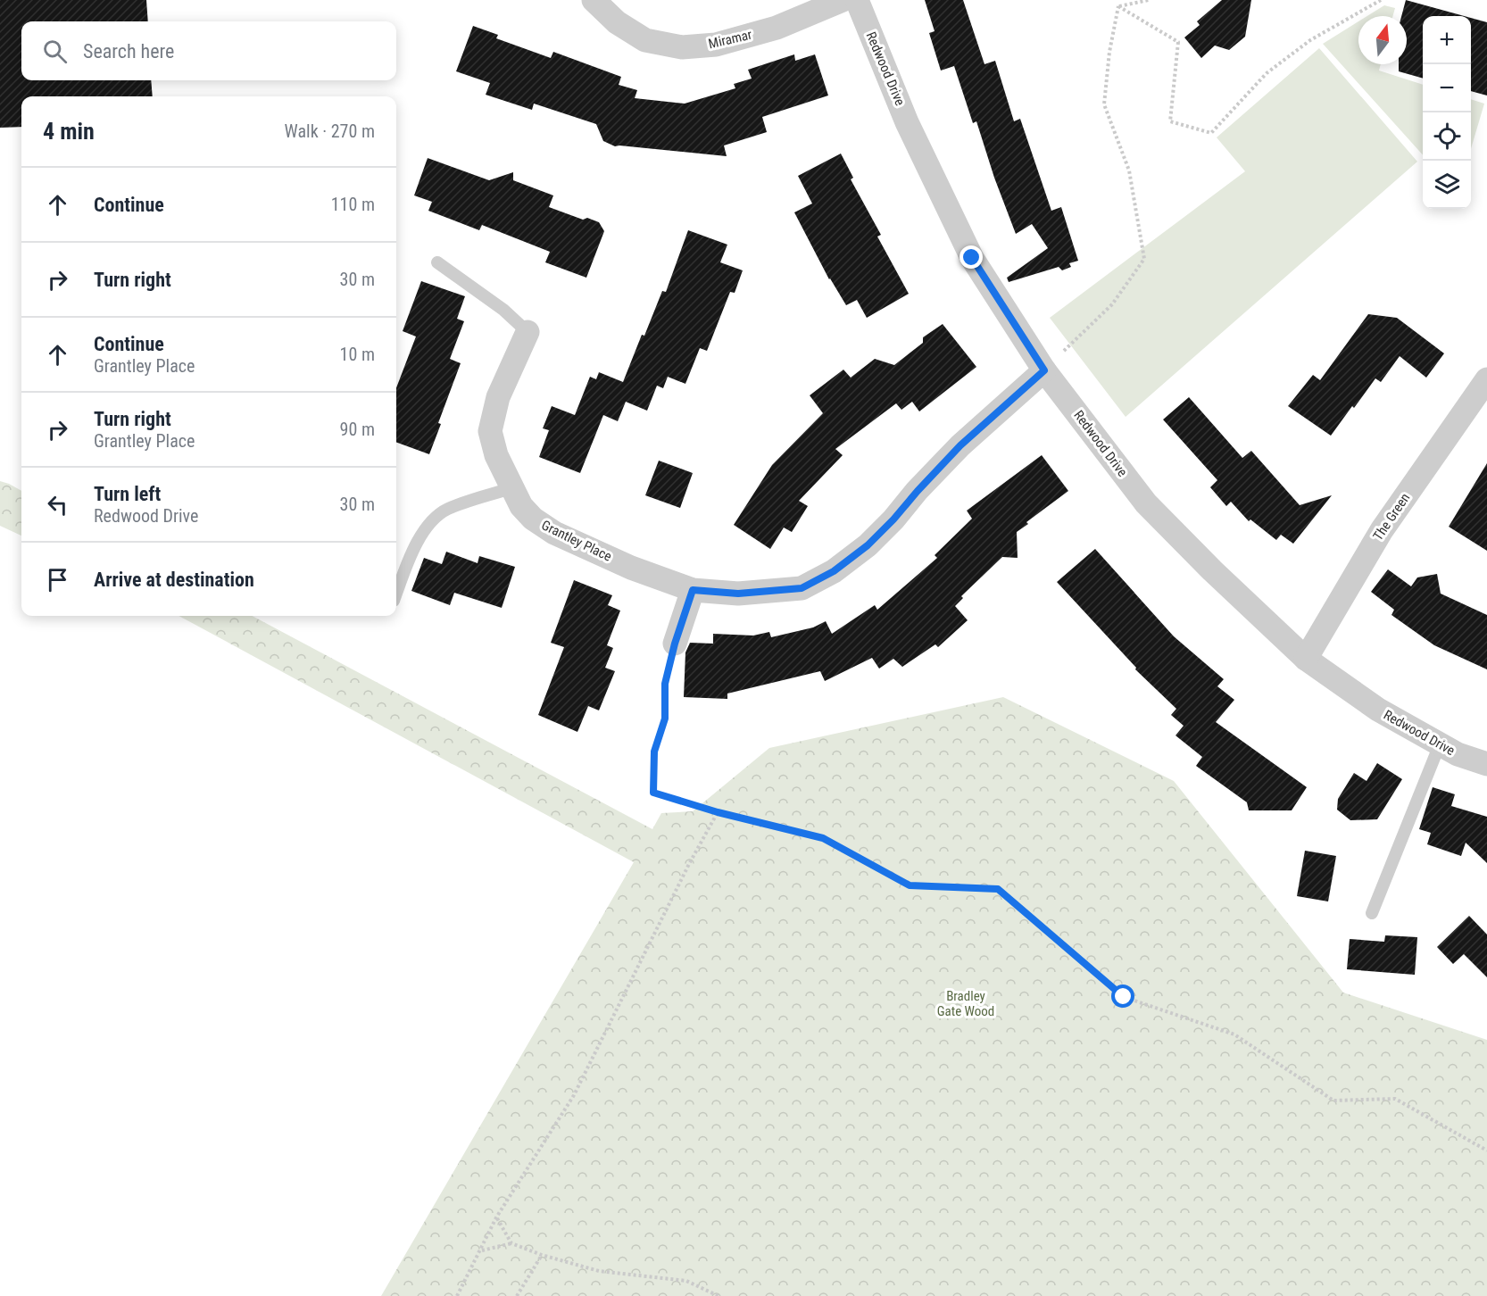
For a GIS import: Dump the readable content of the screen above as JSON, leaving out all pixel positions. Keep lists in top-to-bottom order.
{
  "streets": {
    "street": [
      "Miramar",
      "Redwood Drive",
      "The Green",
      "Grantley Place"
    ]
  },
  "crossings": [
    ["Redwood Drive", "The Green"],
    ["Redwood Drive", "Grantley Place"]
  ],
  "parks": ["Bradley Gate Wood"],
  "north": "top",
  "page": {
    "map_buttons": ["+", "−"],
    "search": "Search here",
    "heading": ["4 min", "Walk · 270 m"],
    "list": [
      ["Continue", "110 m"],
      ["Turn right", "30 m"],
      ["Continue", "Grantley Place", "10 m"],
      ["Turn right", "Grantley Place", "90 m"],
      ["Turn left", "Redwood Drive", "30 m"],
      "Arrive at destination"
    ]
  }
}
